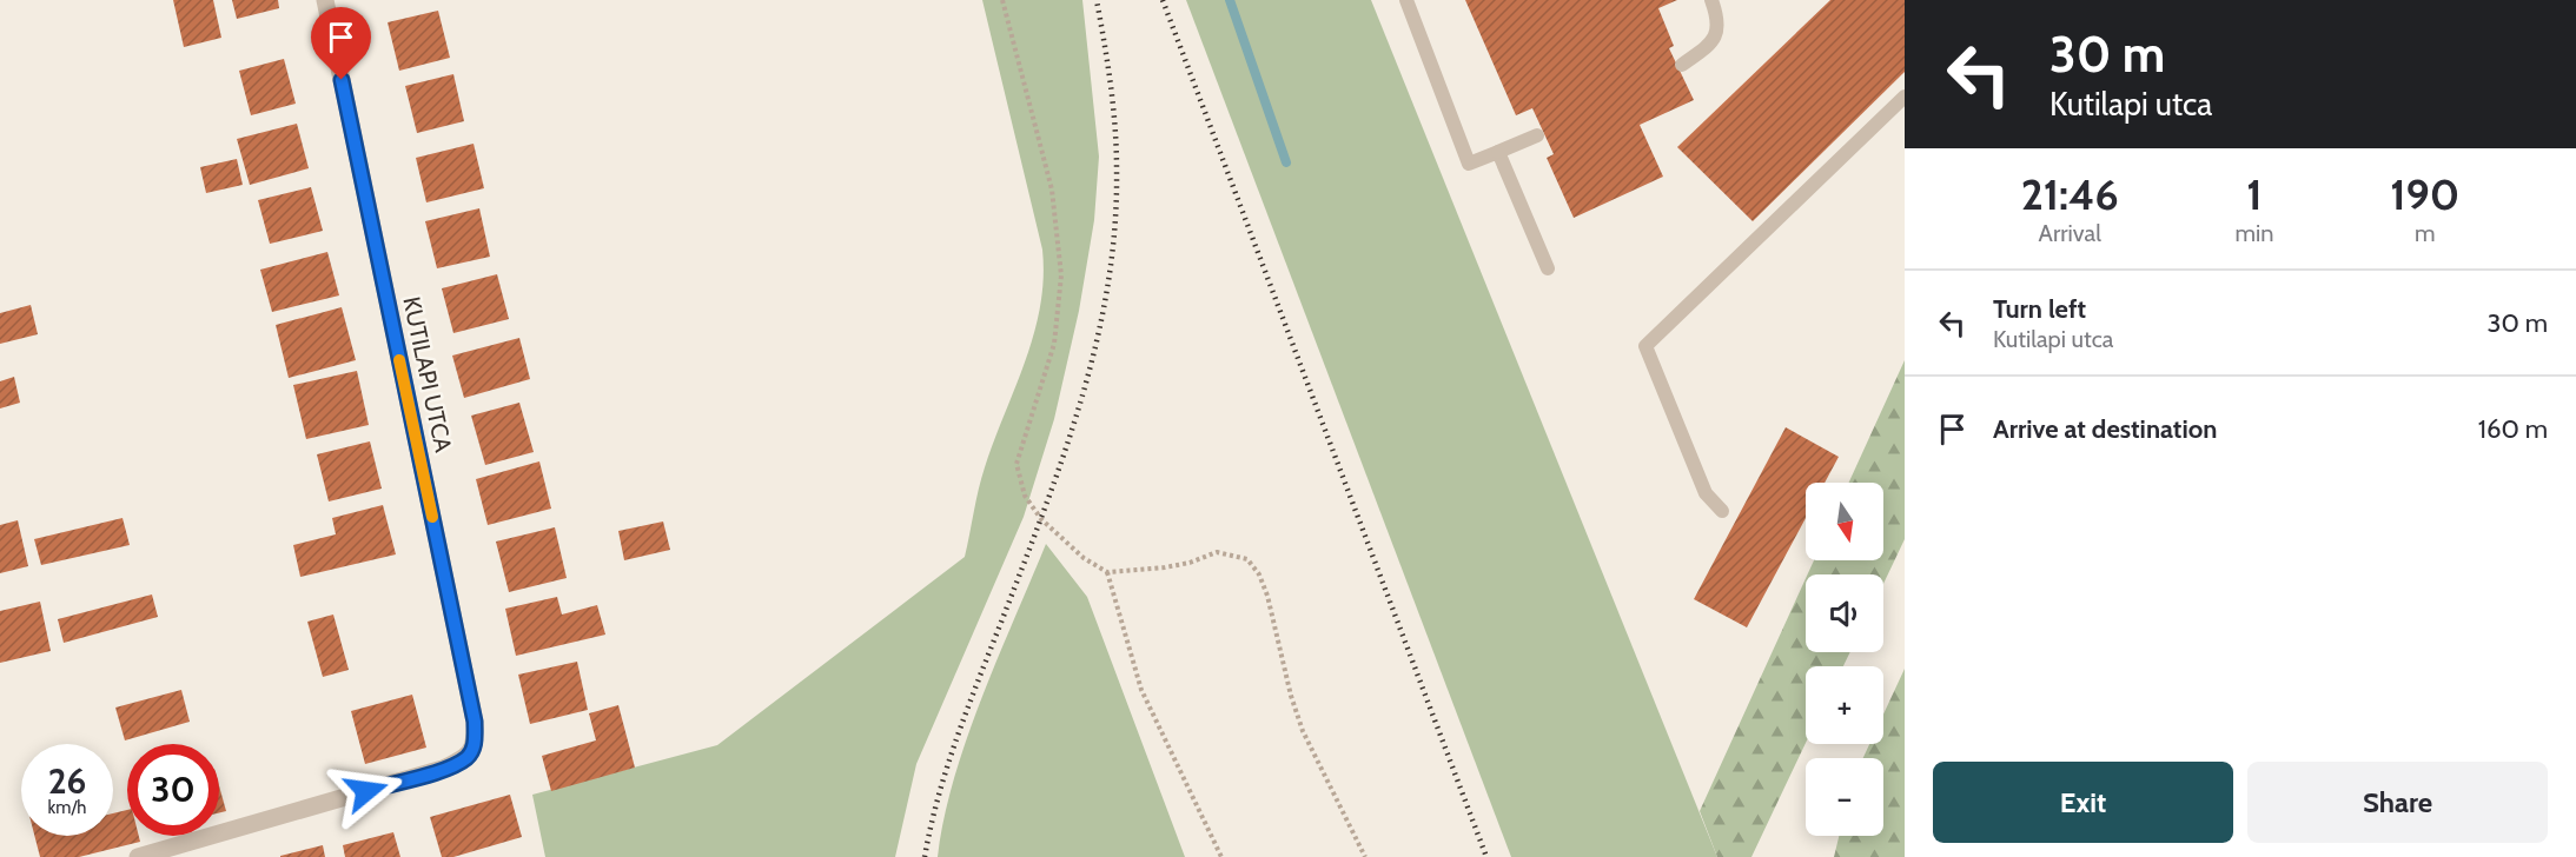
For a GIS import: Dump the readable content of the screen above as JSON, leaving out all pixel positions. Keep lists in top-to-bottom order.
{
  "streets": {
    "street": ["KUTILAPI UTCA"]
  },
  "north": "bottom",
  "page": {
    "turn": ["30 m", "Kutilapi utca"],
    "eta": [
      "21:46",
      "Arrival",
      "1",
      "min",
      "190",
      "m"
    ],
    "list": [
      {
        "name": "Turn left",
        "note": "Kutilapi utca",
        "value": "30 m"
      },
      {
        "name": "Arrive at destination",
        "value": "160 m"
      }
    ],
    "map_buttons": ["+", "−"],
    "speed": "26 km/h",
    "limit": "30",
    "buttons": ["Exit", "Share"]
  }
}
